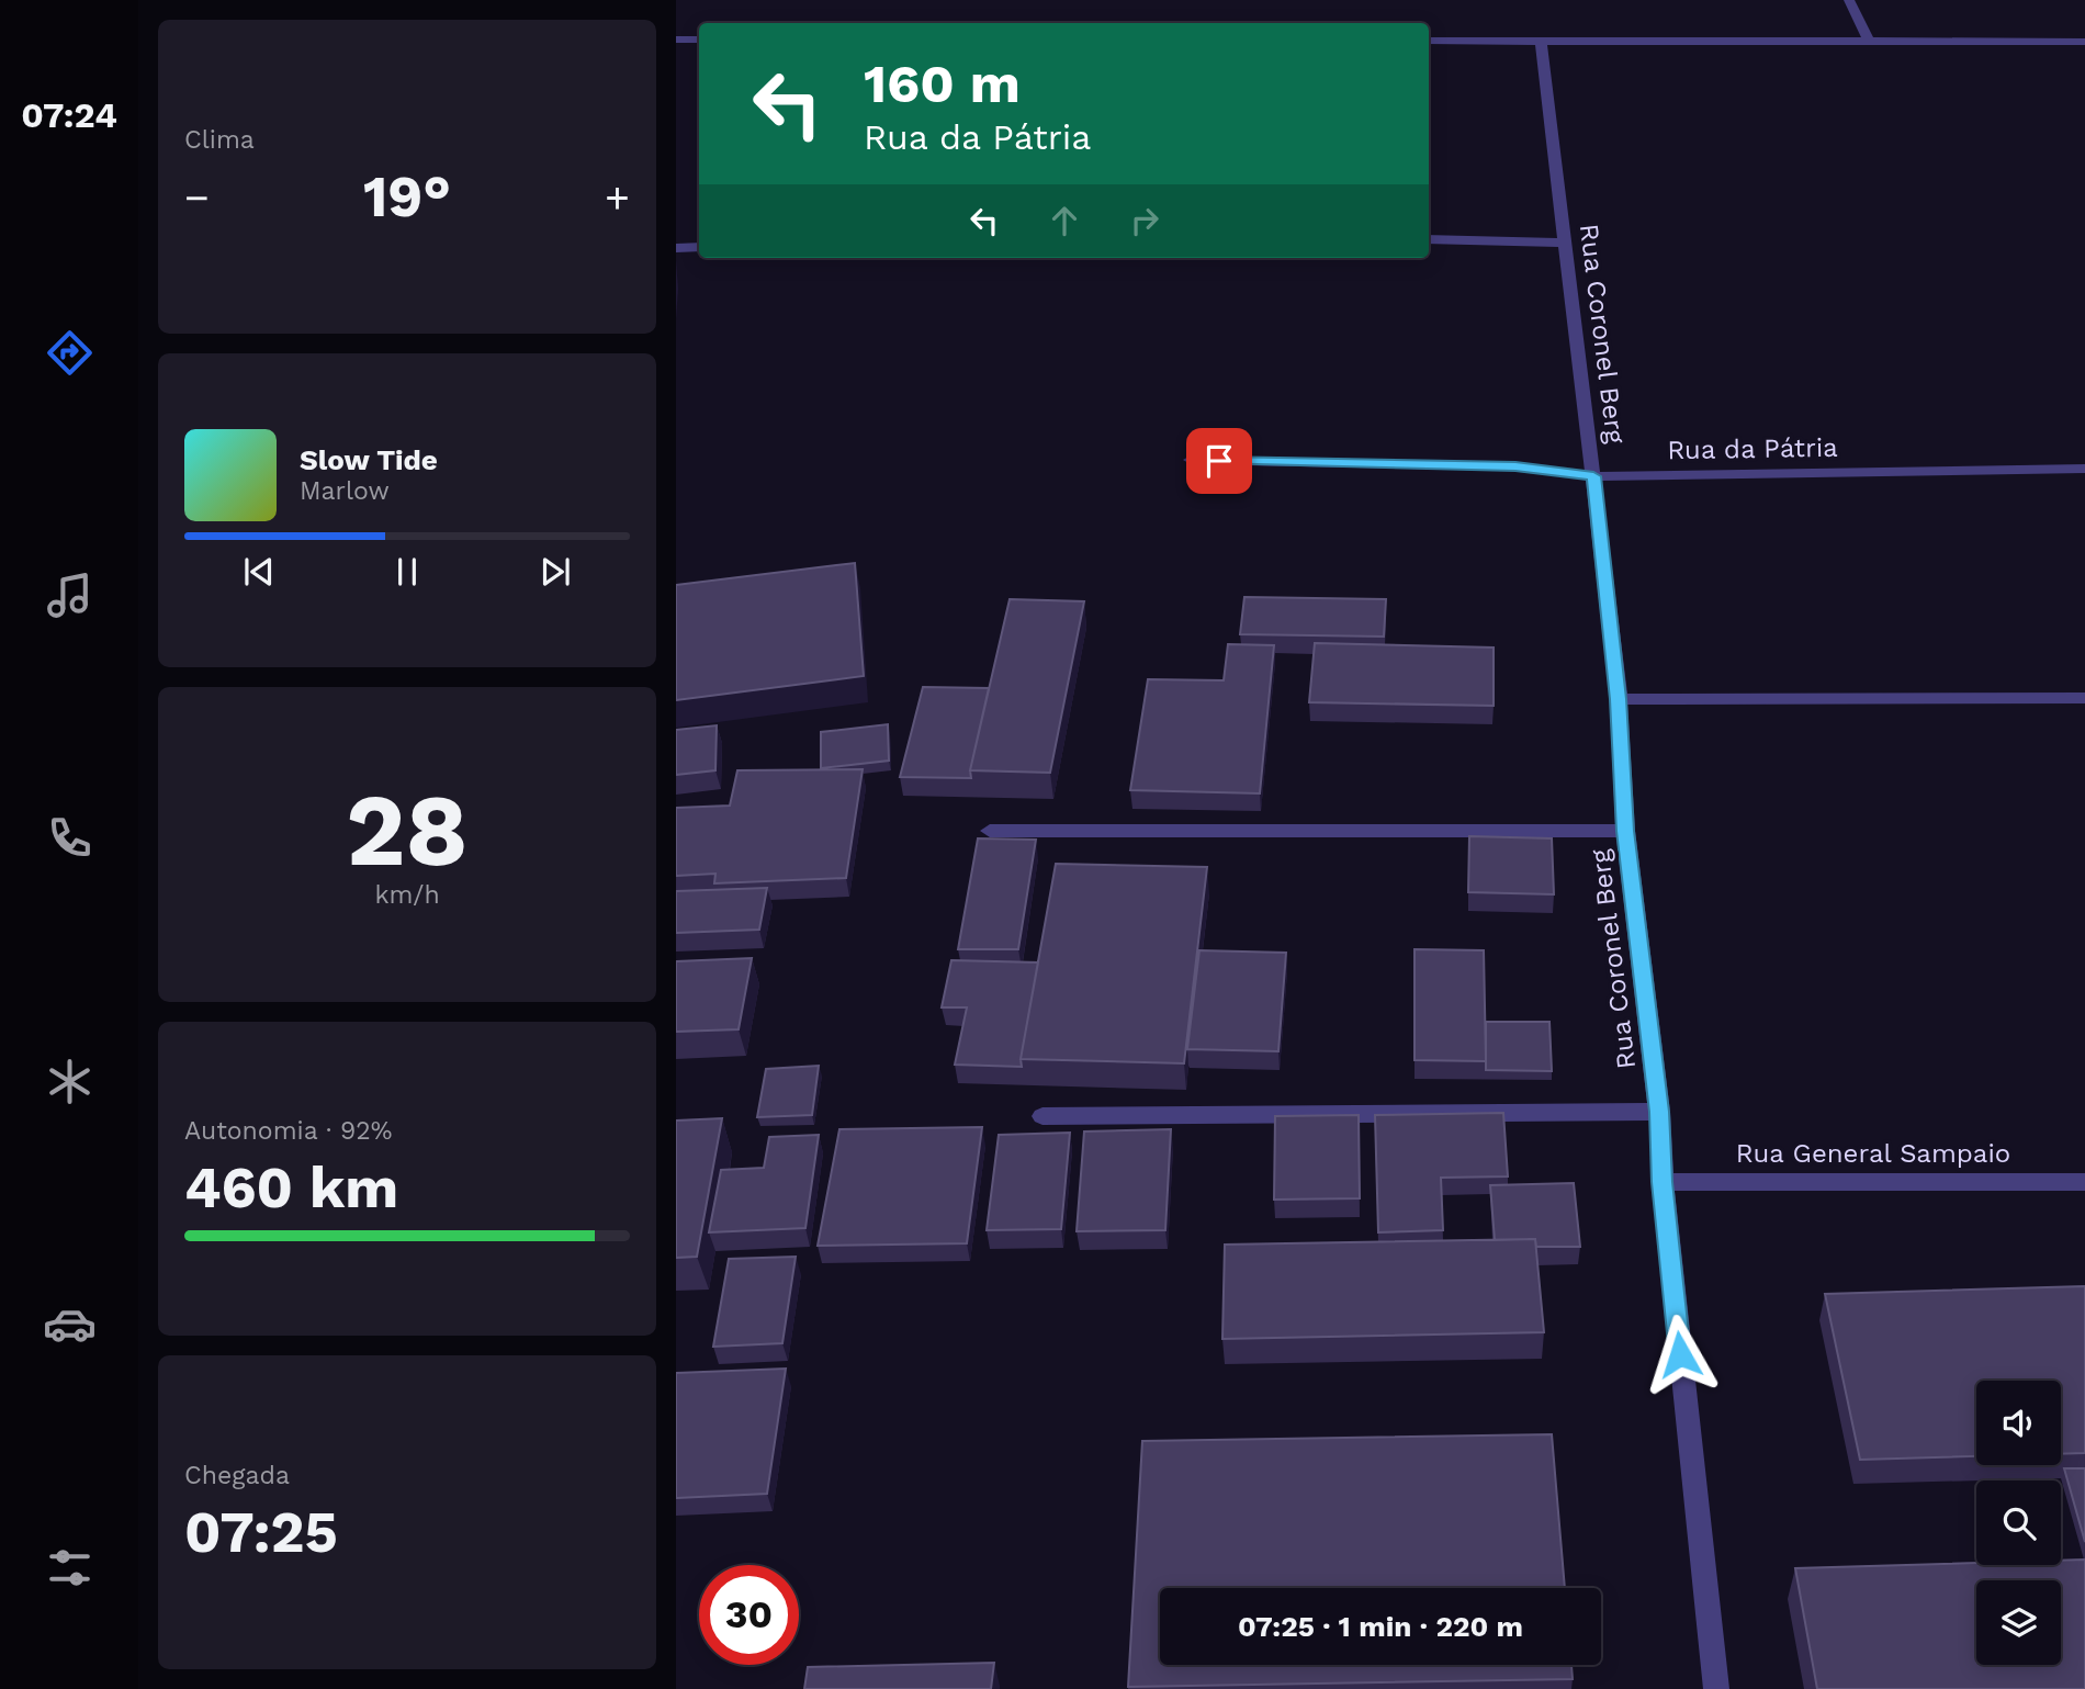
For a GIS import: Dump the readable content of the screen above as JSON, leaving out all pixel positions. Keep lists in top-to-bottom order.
{
  "streets": {
    "street": ["Rua Coronel Berg", "Rua da Pátria", "Rua General Sampaio"]
  },
  "crossings": [
    ["Rua Coronel Berg", "Rua da Pátria"],
    ["Rua Coronel Berg", "Rua General Sampaio"]
  ],
  "page": {
    "tabs": "07:24",
    "tile": [
      "Clima",
      ["28", "km/h"],
      ["Autonomia · 92%", "460 km"],
      ["Chegada", "07:25"]
    ],
    "turn": ["160 m", "Rua da Pátria"],
    "heat": ["−", "19°", "+"],
    "song": ["Slow Tide", "Marlow"],
    "limit": "30",
    "trip": "07:25 · 1 min · 220 m"
  }
}
